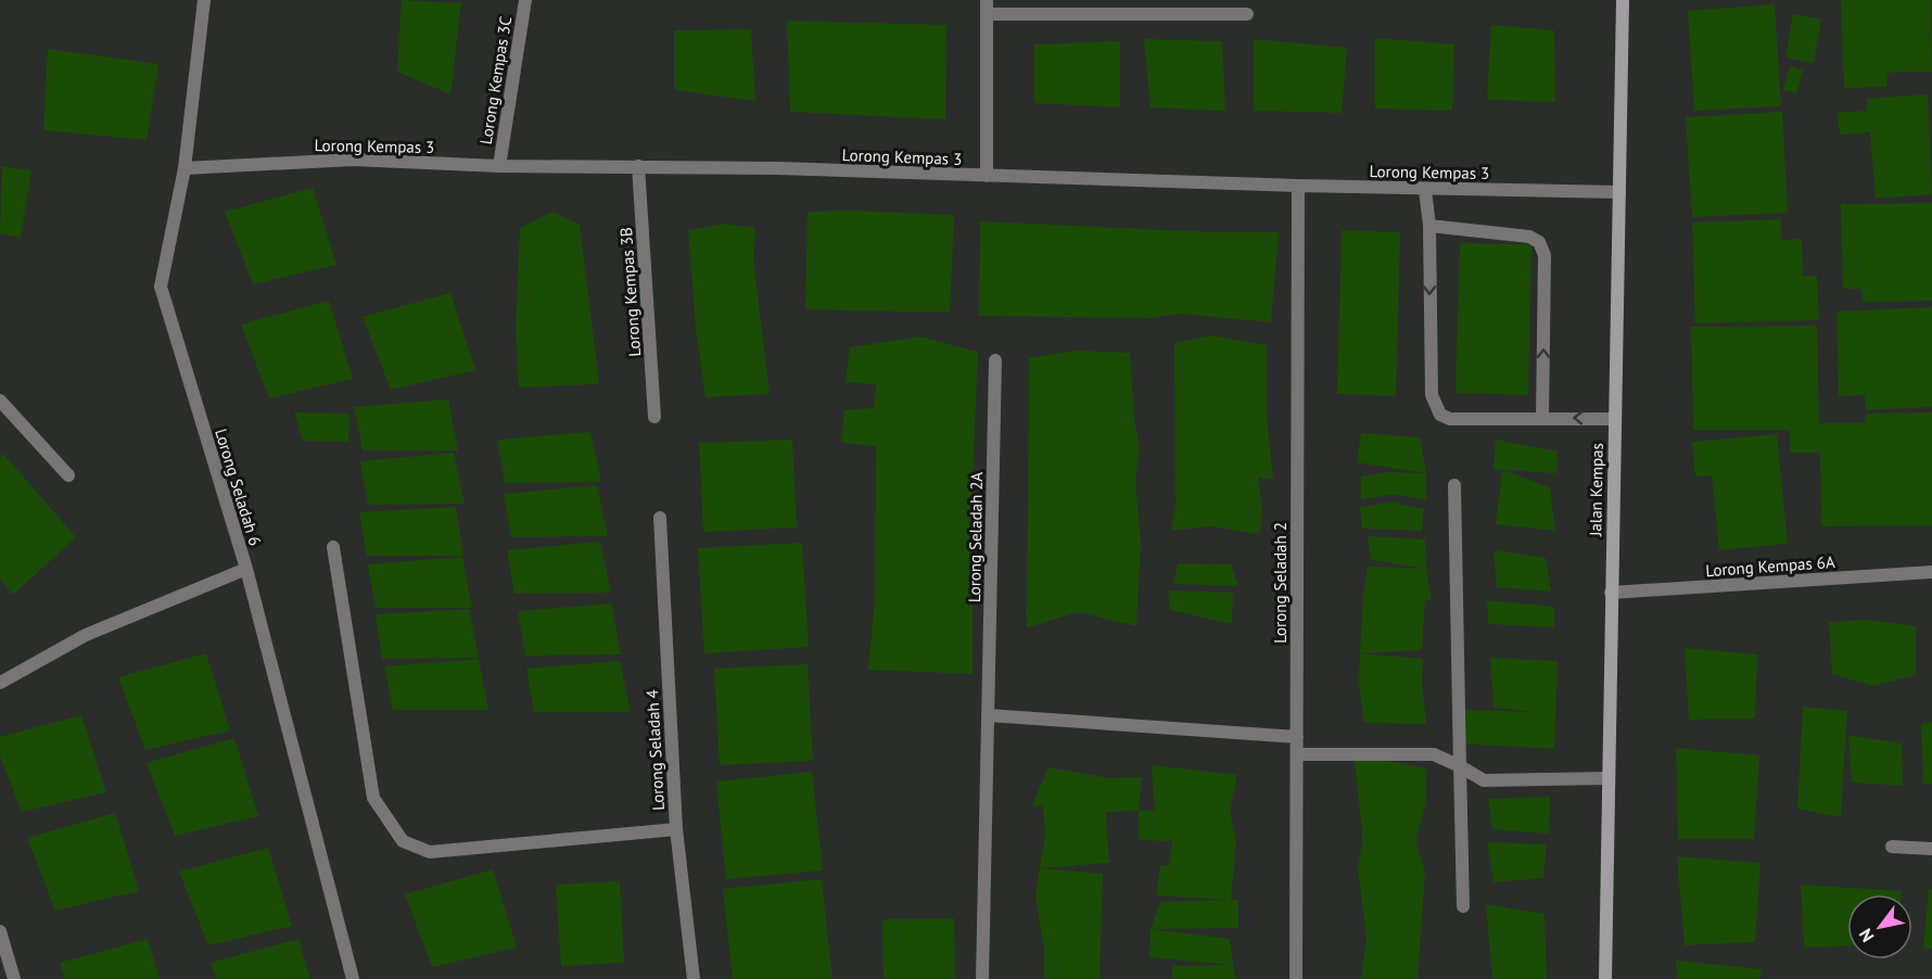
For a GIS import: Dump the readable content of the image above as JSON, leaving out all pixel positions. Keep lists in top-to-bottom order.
{
  "streets": {
    "street": [
      "Lorong Kempas 3C",
      "Lorong Kempas 3",
      "Lorong Kempas 3B",
      "Lorong Seladah 6",
      "Jalan Kempas",
      "Lorong Seladah 2A",
      "Lorong Kempas 6A",
      "Lorong Seladah 2",
      "Lorong Seladah 4"
    ]
  },
  "crossings": [
    ["Lorong Kempas 3C", "Lorong Kempas 3"],
    ["Lorong Kempas 3", "Lorong Kempas 3B"],
    ["Lorong Kempas 3", "Lorong Seladah 6"],
    ["Lorong Kempas 3", "Jalan Kempas"],
    ["Lorong Kempas 3", "Lorong Seladah 2"],
    ["Jalan Kempas", "Lorong Kempas 6A"]
  ],
  "north": "bottom left"
}
